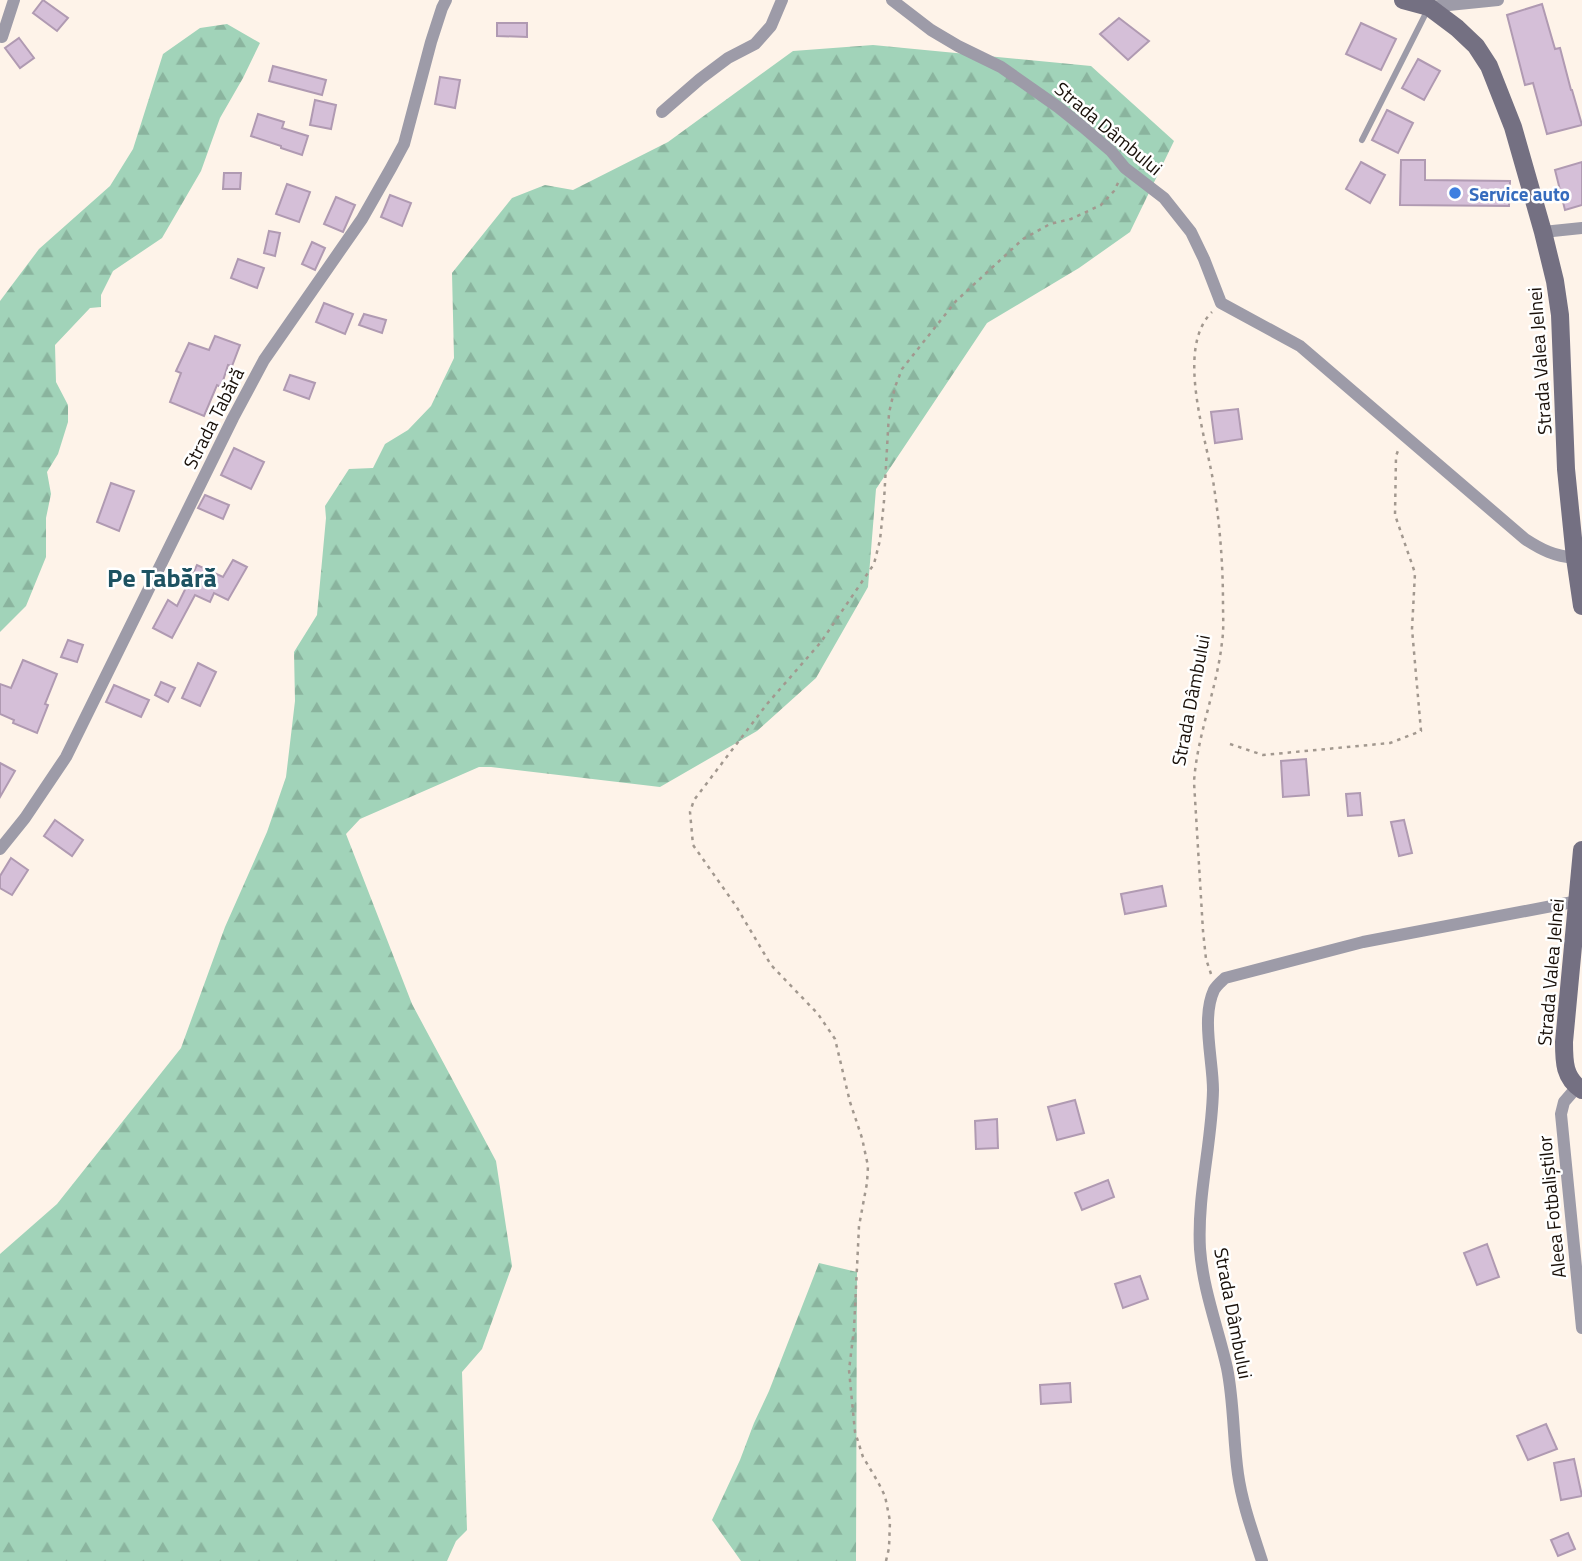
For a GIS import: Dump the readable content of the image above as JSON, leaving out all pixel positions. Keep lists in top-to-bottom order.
{
  "streets": {
    "main road": ["Strada Valea Jelnei"],
    "street": ["Strada Dâmbului", "Strada Tabără", "Aleea Fotbaliștilor"]
  },
  "crossings": [
    ["Strada Valea Jelnei", "Aleea Fotbaliștilor"]
  ],
  "districts": ["Pe Tabără"],
  "places": ["Service auto"]
}
